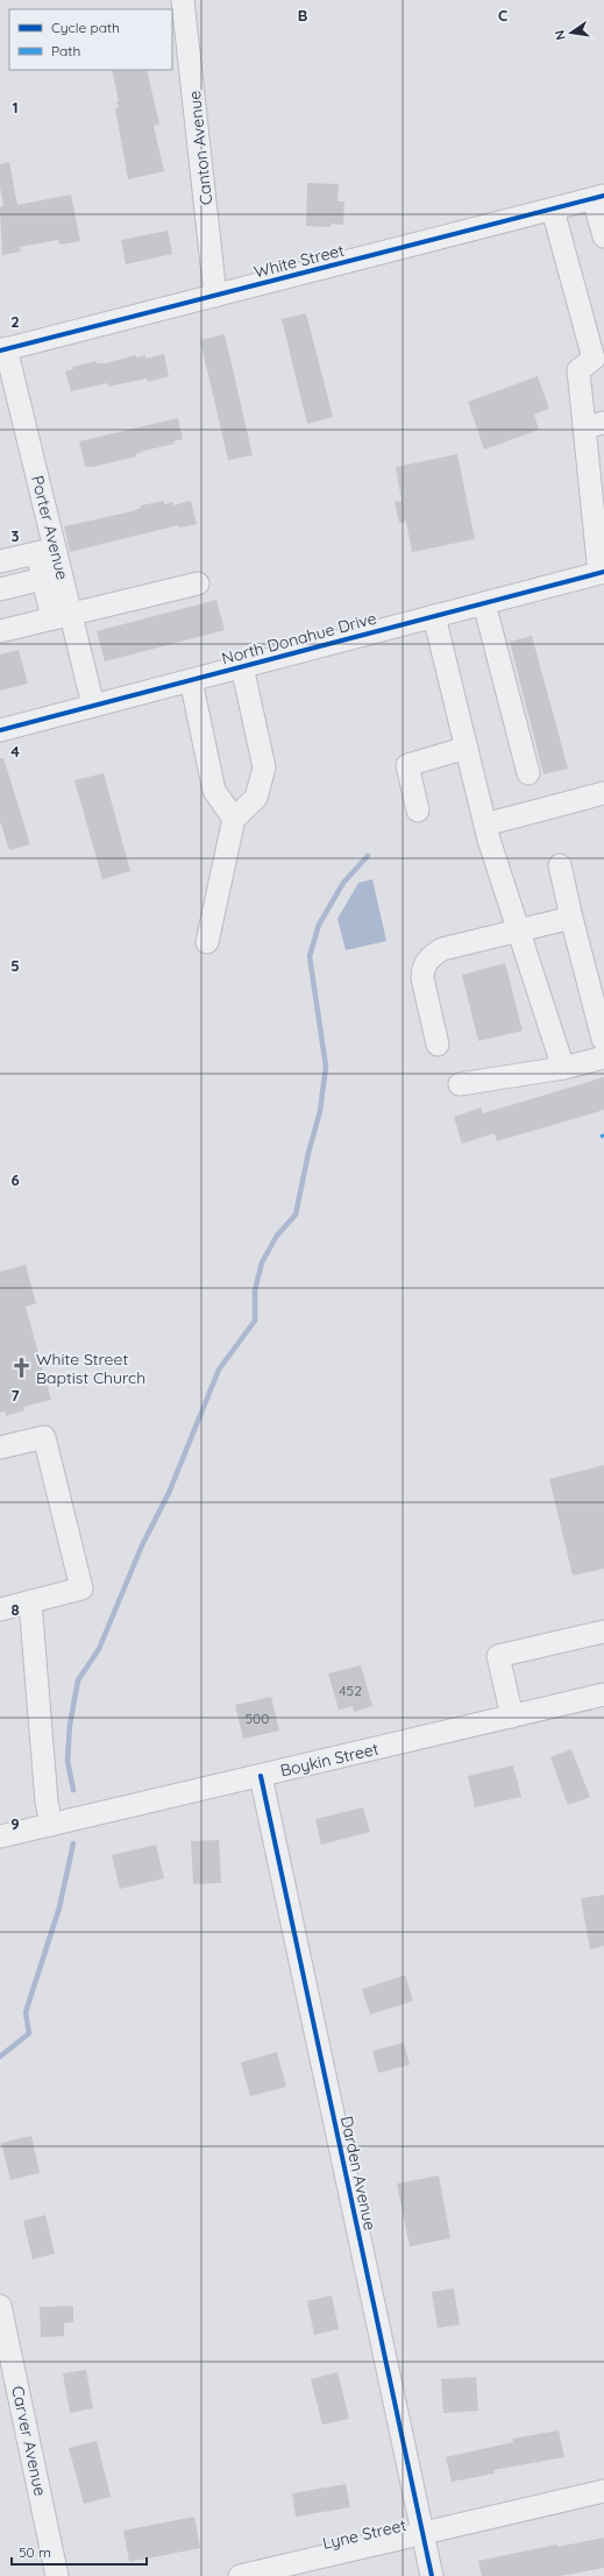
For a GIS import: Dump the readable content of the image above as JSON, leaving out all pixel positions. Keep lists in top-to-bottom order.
{
  "streets": {
    "street": [
      "Canton Avenue",
      "White Street",
      "Porter Avenue",
      "North Donahue Drive",
      "Boykin Street",
      "Darden Avenue",
      "Carver Avenue",
      "Lyne Street"
    ]
  },
  "crossings": [
    ["Canton Avenue", "White Street"],
    ["White Street", "Porter Avenue"],
    ["Porter Avenue", "North Donahue Drive"],
    ["Boykin Street", "Darden Avenue"],
    ["Darden Avenue", "Lyne Street"]
  ],
  "places": {
    "church": ["White Street Baptist Church"]
  },
  "house_numbers": ["452", "500"],
  "legend": ["Cycle path", "Path"],
  "scale_bar": "50 m",
  "north": "left",
  "grid": {
    "columns": ["B", "C"],
    "rows": [
      "1",
      "2",
      "3",
      "4",
      "5",
      "6",
      "7",
      "8",
      "9"
    ]
  }
}
